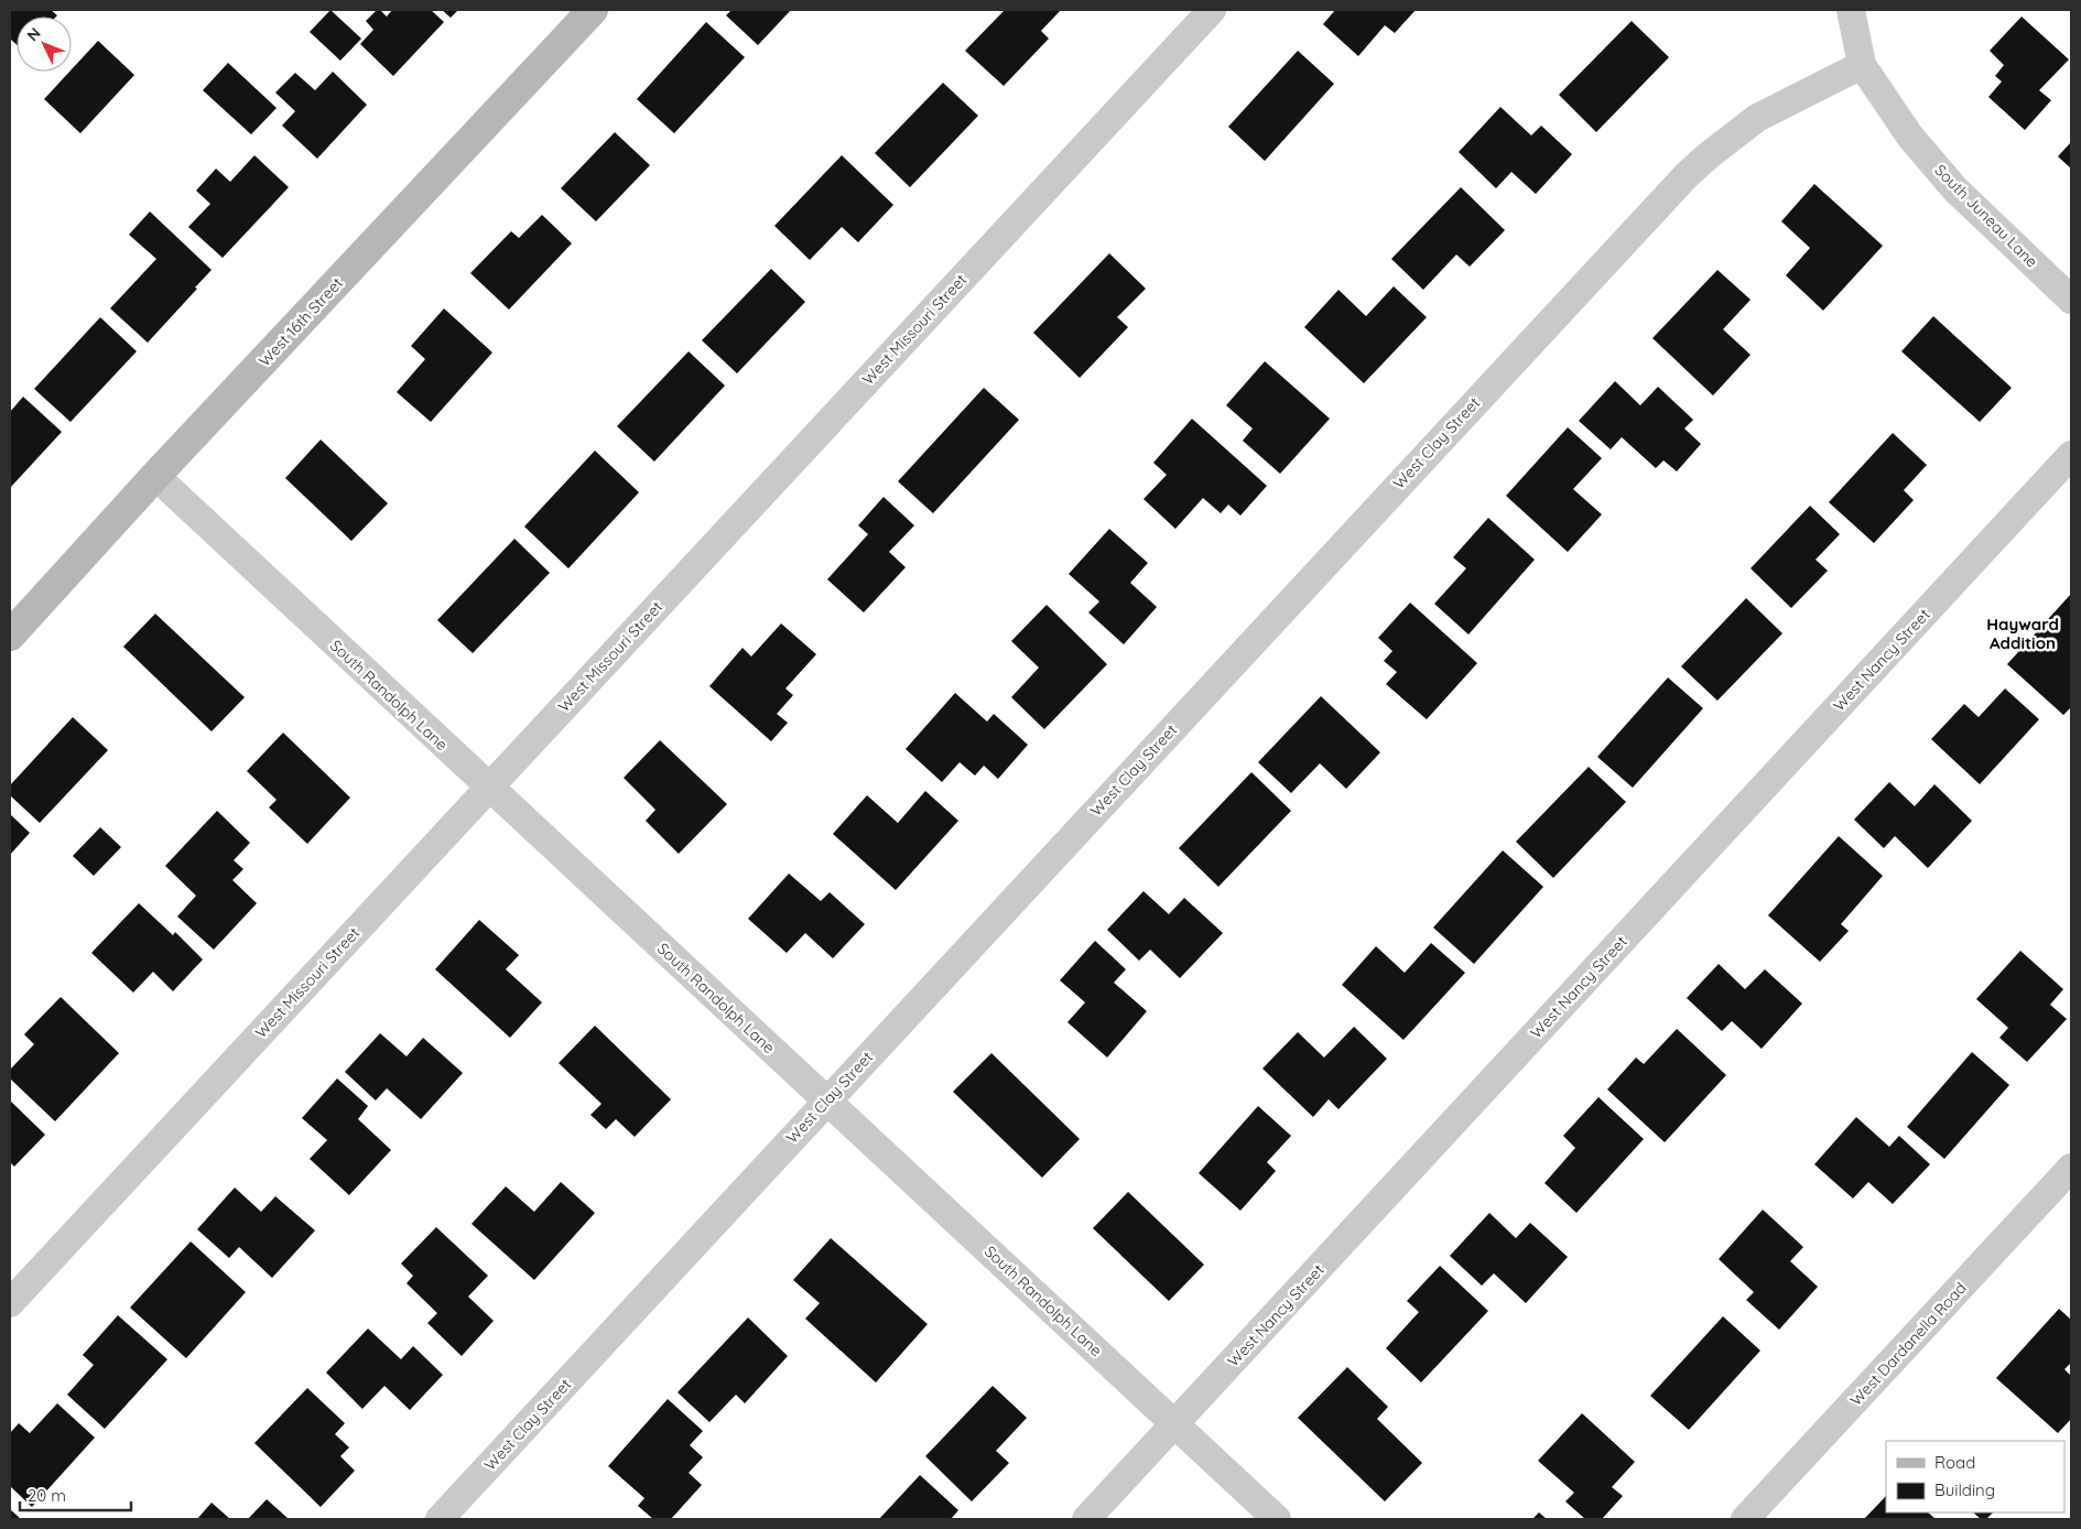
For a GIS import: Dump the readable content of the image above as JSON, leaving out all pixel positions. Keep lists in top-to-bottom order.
{
  "streets": {
    "street": [
      "South Juneau Lane",
      "West 16th Street",
      "West Missouri Street",
      "West Clay Street",
      "West Nancy Street",
      "South Randolph Lane",
      "West Dardanella Road"
    ]
  },
  "crossings": [
    ["South Juneau Lane", "West Clay Street"],
    ["West 16th Street", "South Randolph Lane"],
    ["West Missouri Street", "South Randolph Lane"],
    ["West Clay Street", "South Randolph Lane"],
    ["West Nancy Street", "South Randolph Lane"]
  ],
  "districts": ["Hayward Addition"],
  "legend": ["Road", "Building"],
  "scale_bar": "20 m",
  "north": "top left"
}
